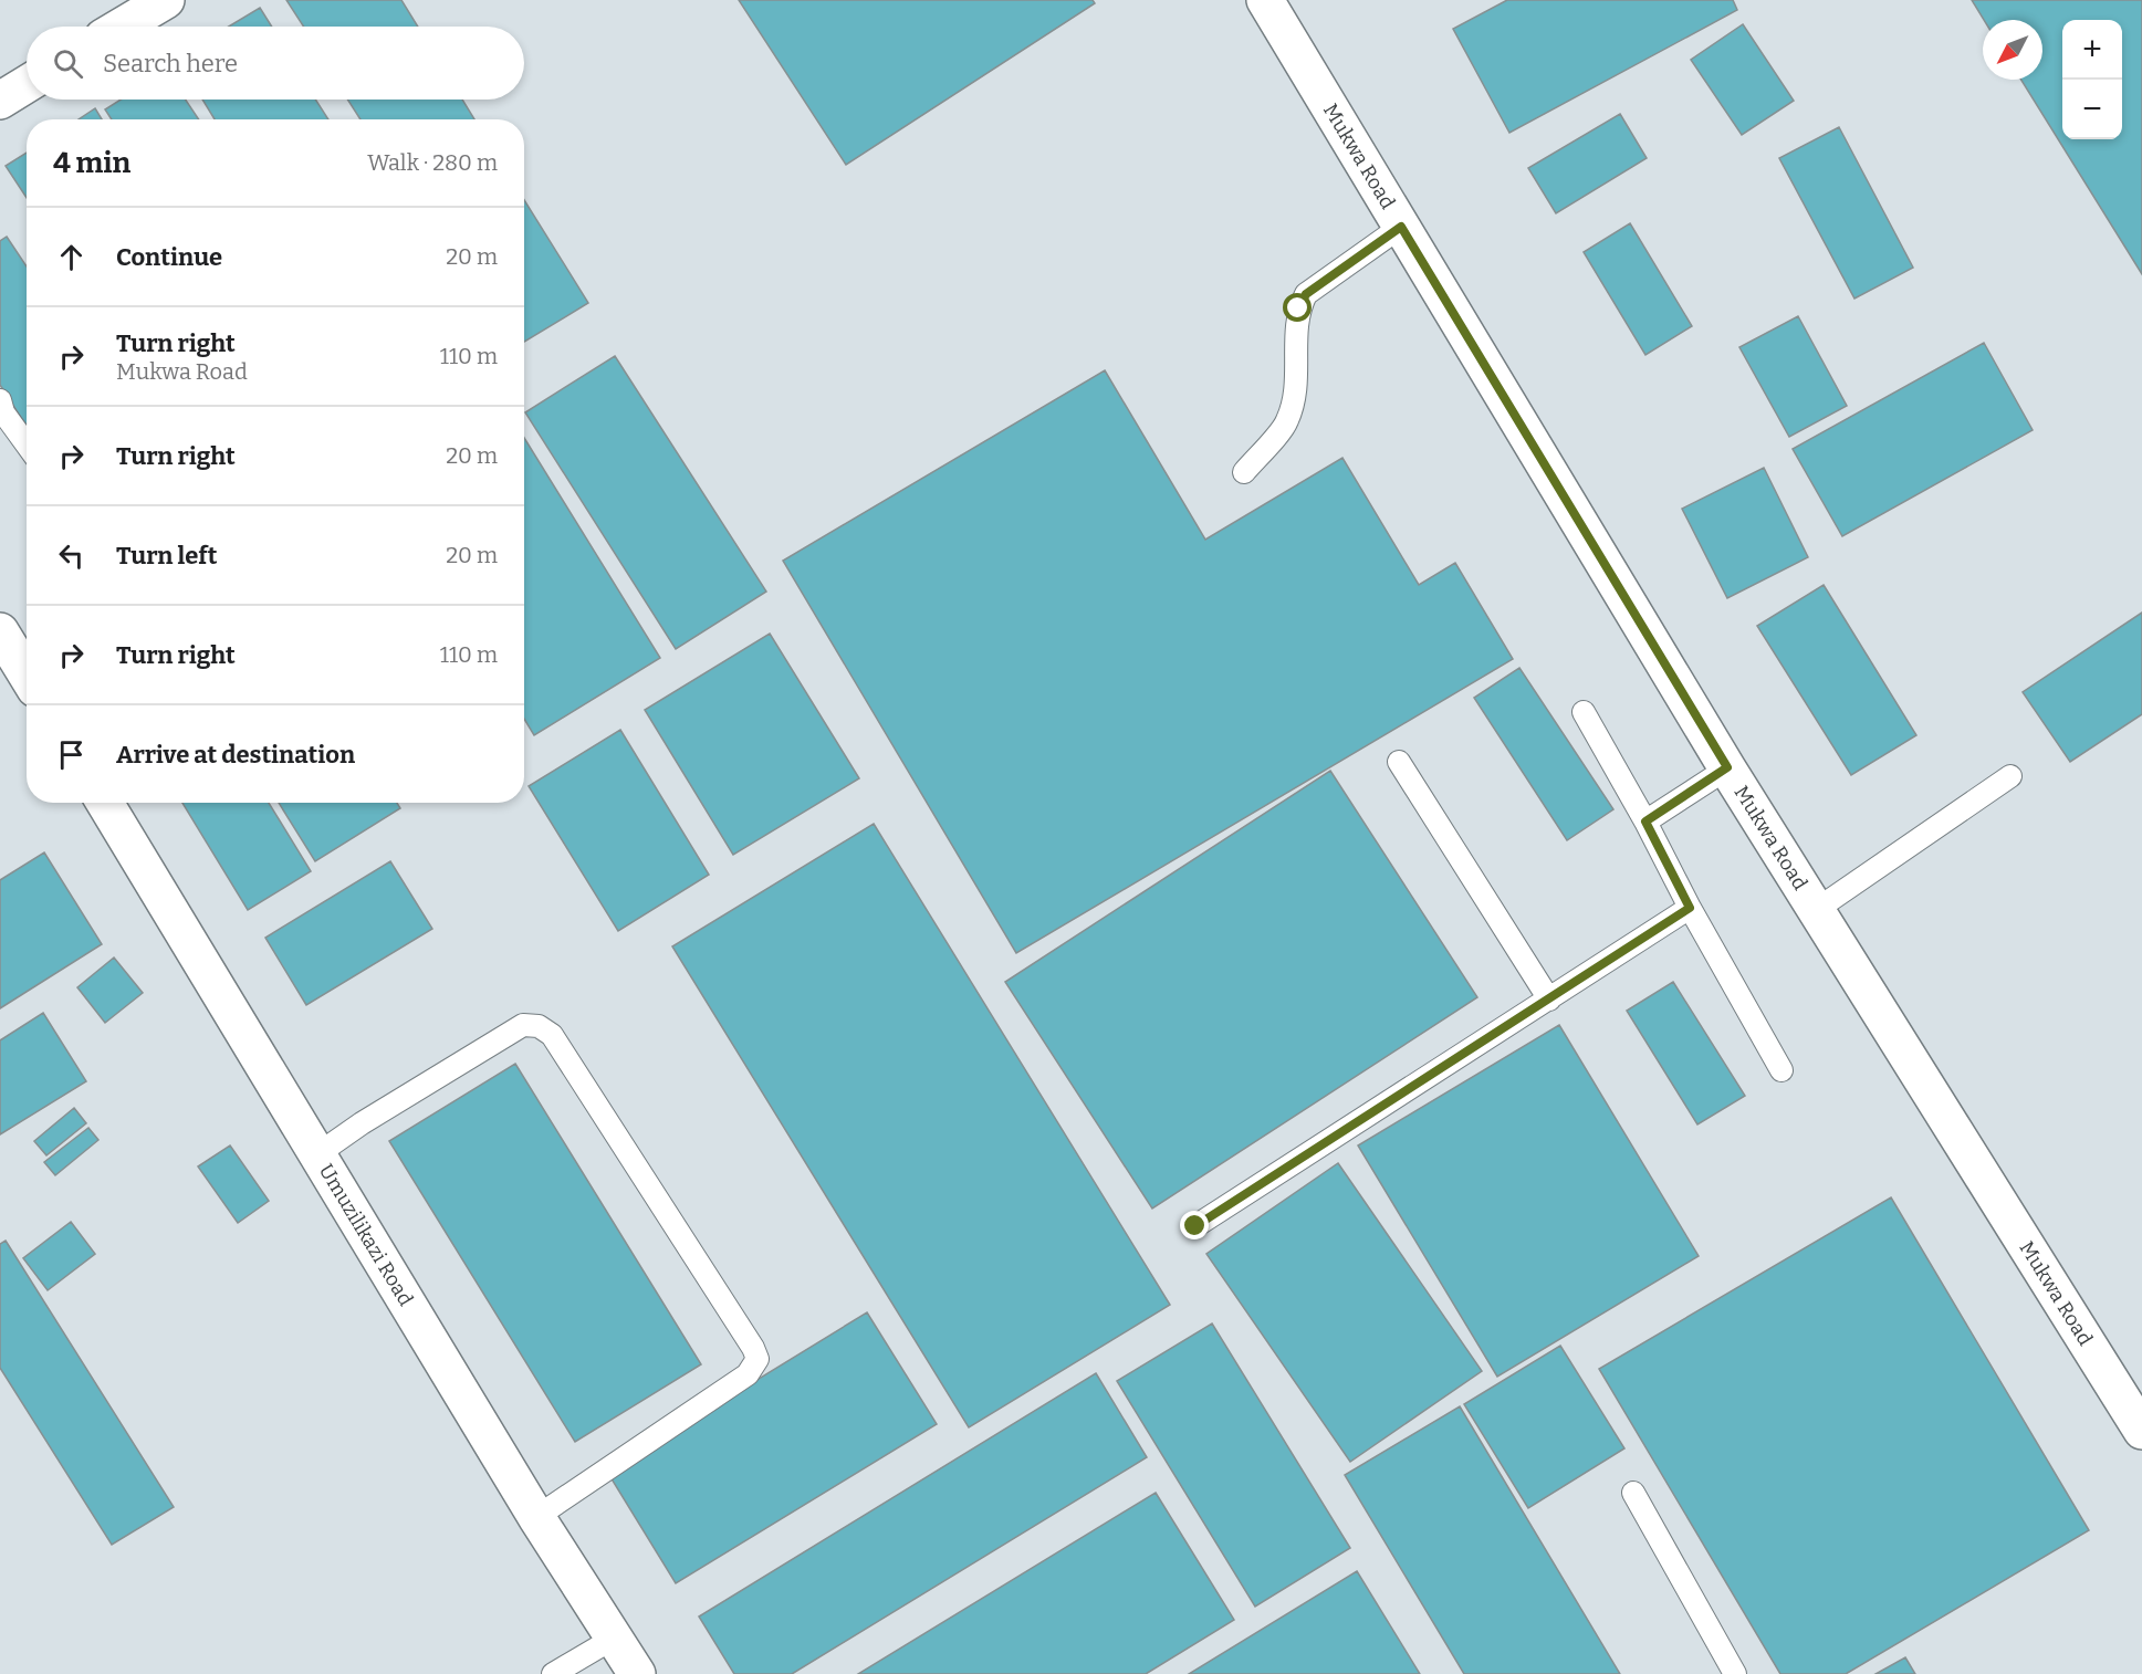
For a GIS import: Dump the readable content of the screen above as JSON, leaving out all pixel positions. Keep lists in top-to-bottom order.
{
  "streets": {
    "street": ["Mukwa Road", "Umuzilikazi Road"]
  },
  "north": "bottom left",
  "page": {
    "map_buttons": ["+", "−"],
    "search": "Search here",
    "heading": ["4 min", "Walk · 280 m"],
    "list": [
      ["Continue", "20 m"],
      ["Turn right", "Mukwa Road", "110 m"],
      ["Turn right", "20 m"],
      ["Turn left", "20 m"],
      ["Turn right", "110 m"],
      "Arrive at destination"
    ]
  }
}
